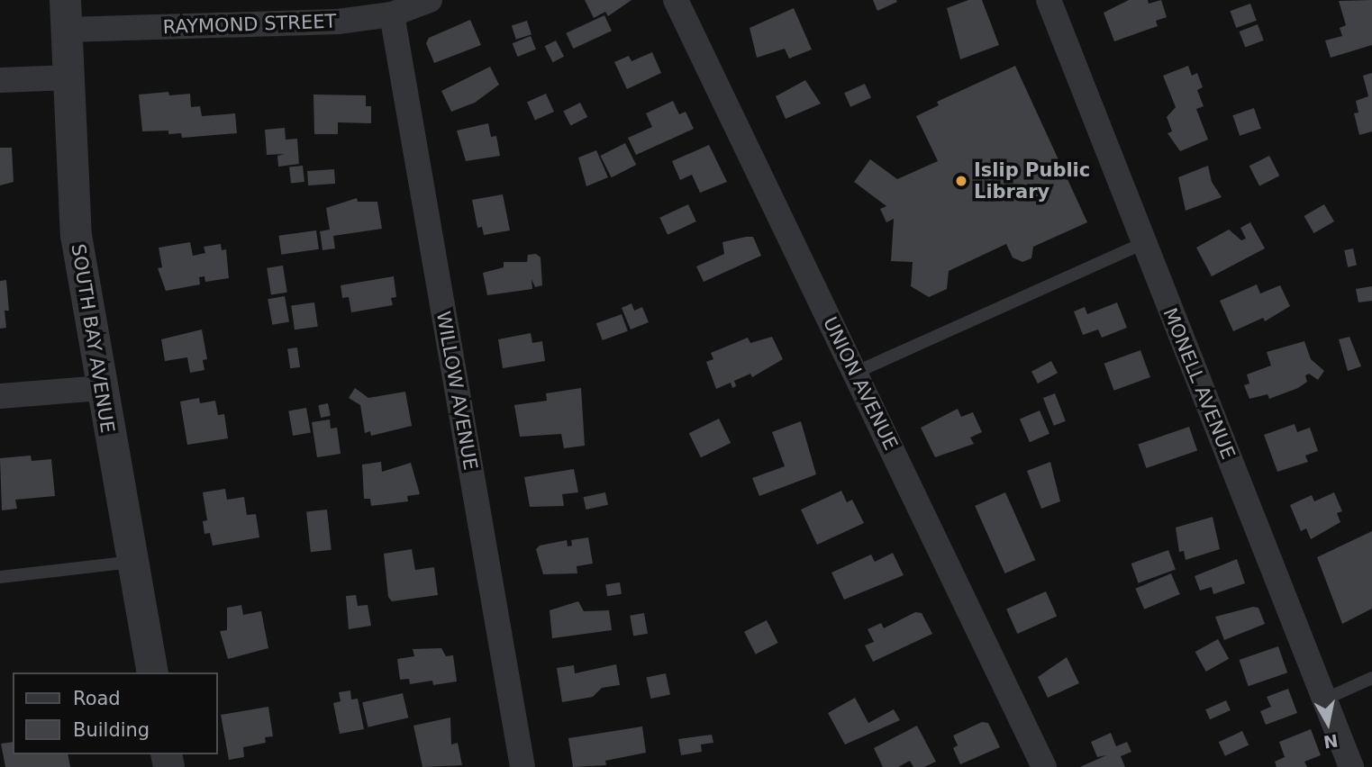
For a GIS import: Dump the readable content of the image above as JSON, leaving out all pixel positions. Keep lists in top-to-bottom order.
{
  "streets": {
    "street": [
      "RAYMOND STREET",
      "SOUTH BAY AVENUE",
      "UNION AVENUE",
      "MONELL AVENUE",
      "WILLOW AVENUE"
    ]
  },
  "crossings": [
    ["RAYMOND STREET", "SOUTH BAY AVENUE"],
    ["RAYMOND STREET", "WILLOW AVENUE"]
  ],
  "places": ["Islip Public Library"],
  "legend": ["Road", "Building"],
  "north": "bottom"
}
